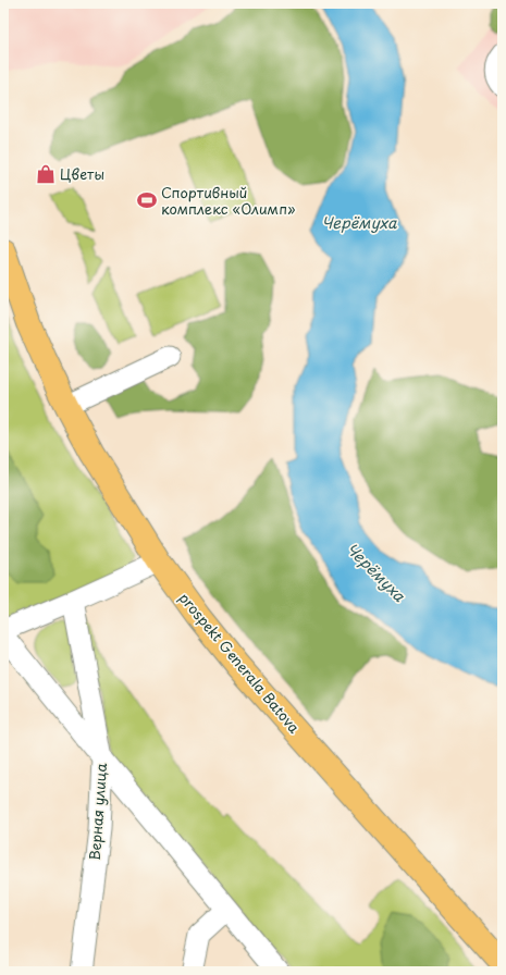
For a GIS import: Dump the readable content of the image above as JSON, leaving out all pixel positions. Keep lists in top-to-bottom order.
{
  "streets": {
    "main road": ["prospekt Generala Batova"],
    "street": ["Верная улица"]
  },
  "water": ["Черёмуха"],
  "places": {
    "shop": ["Цветы"],
    "sports": ["Спортивный комплекс «Олимп»"]
  }
}
